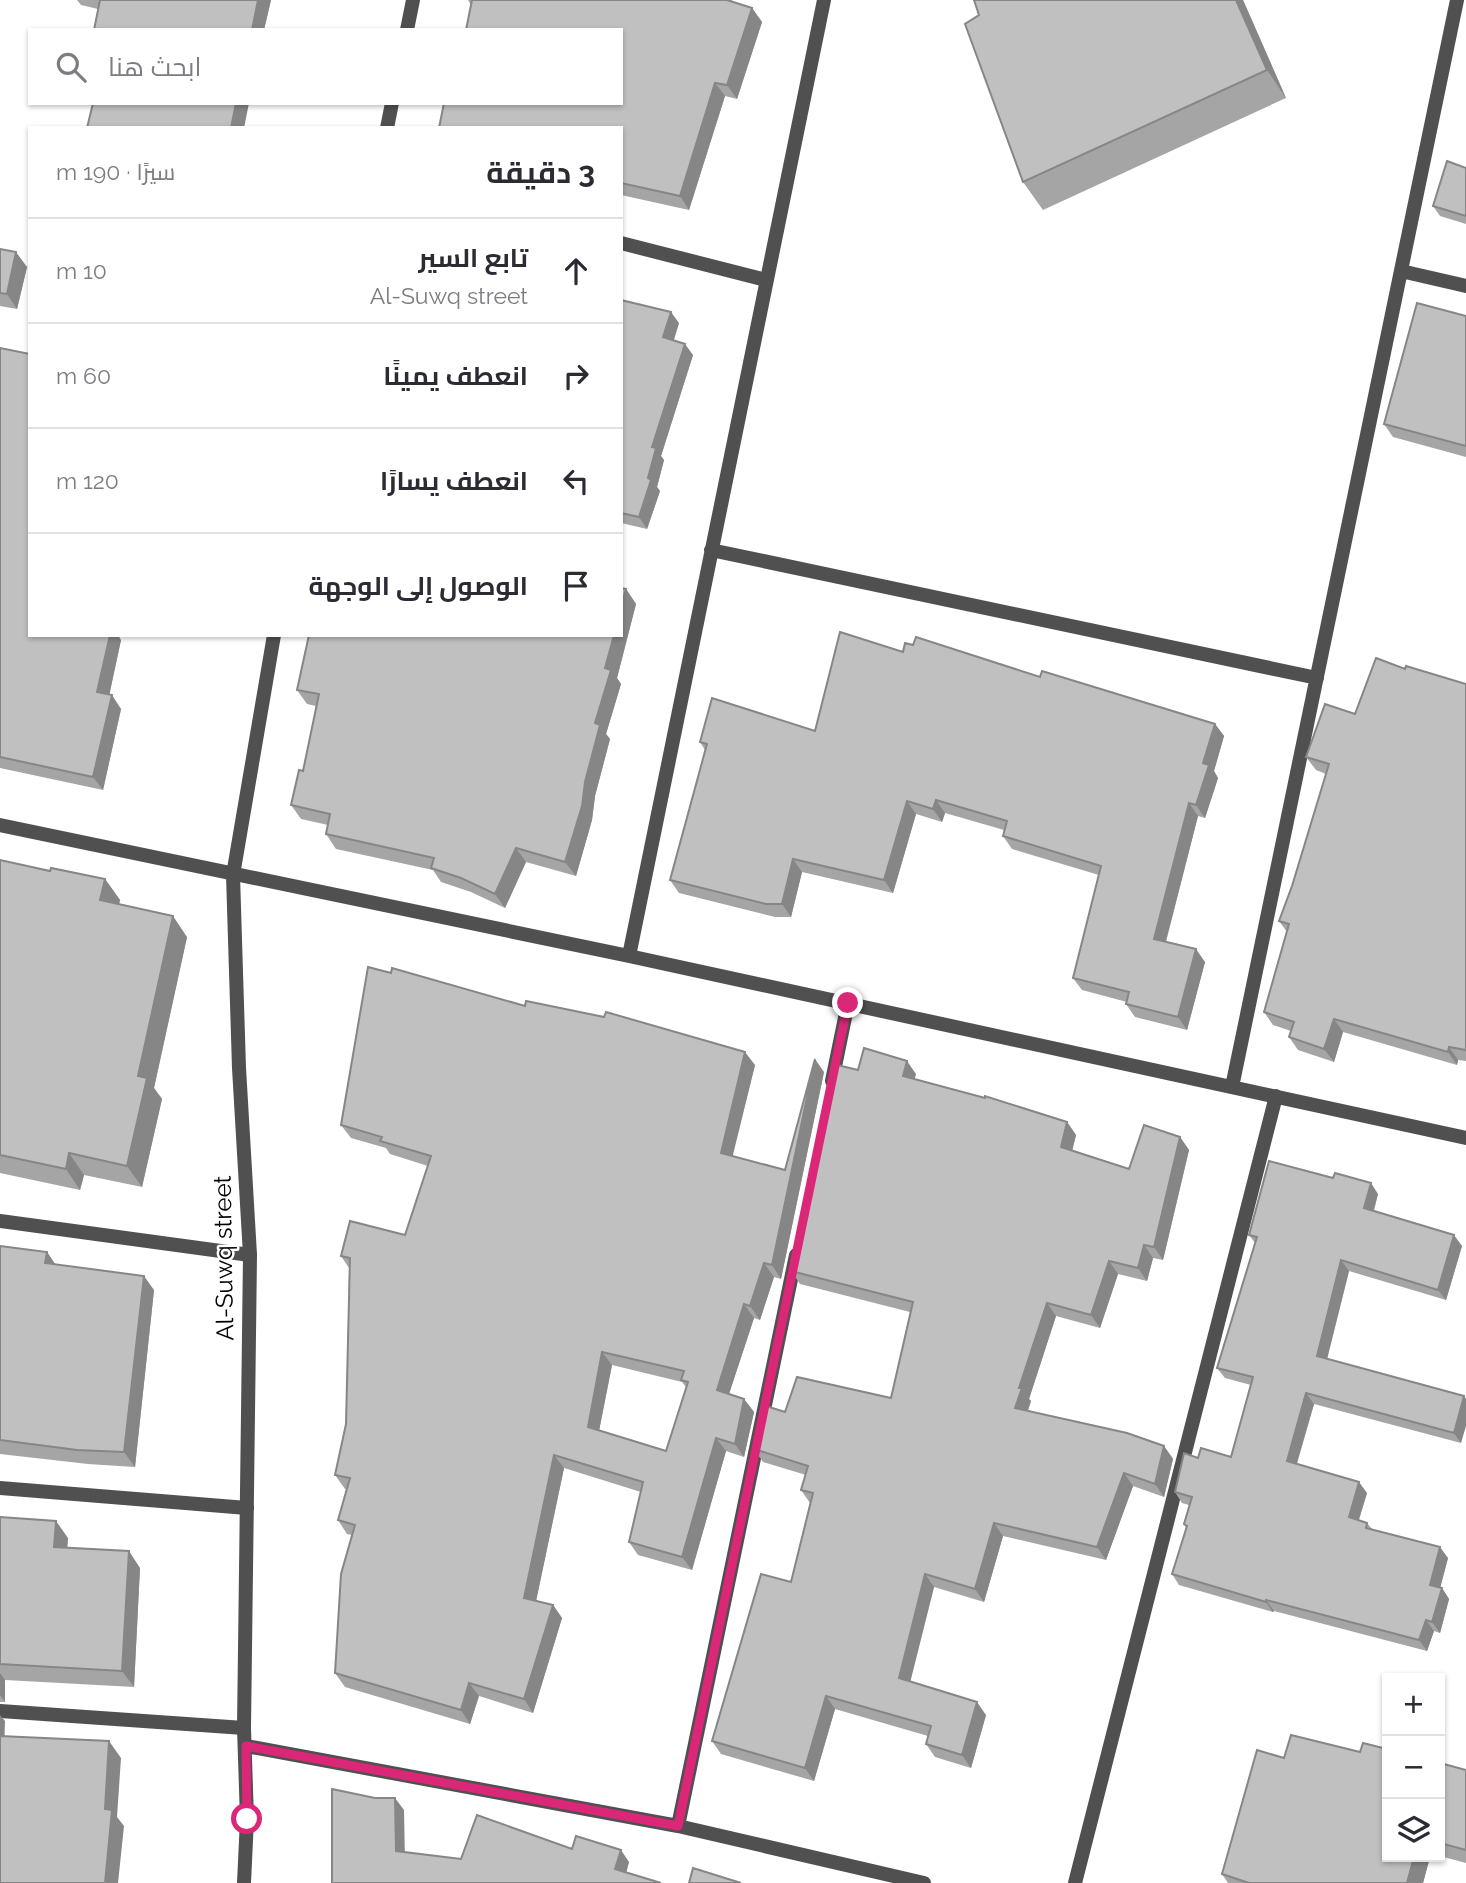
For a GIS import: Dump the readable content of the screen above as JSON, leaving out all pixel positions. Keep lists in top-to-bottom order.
{
  "streets": {
    "street": ["Al-Suwq street"]
  },
  "page": {
    "search": "ابحث هنا",
    "heading": ["3 دقيقة", "سيرًا · 190 m"],
    "list": [
      ["تابع السير", "Al-Suwq street", "10 m"],
      ["انعطف يمينًا", "60 m"],
      ["انعطف يسارًا", "120 m"],
      "الوصول إلى الوجهة"
    ],
    "map_buttons": ["+", "−"]
  }
}
